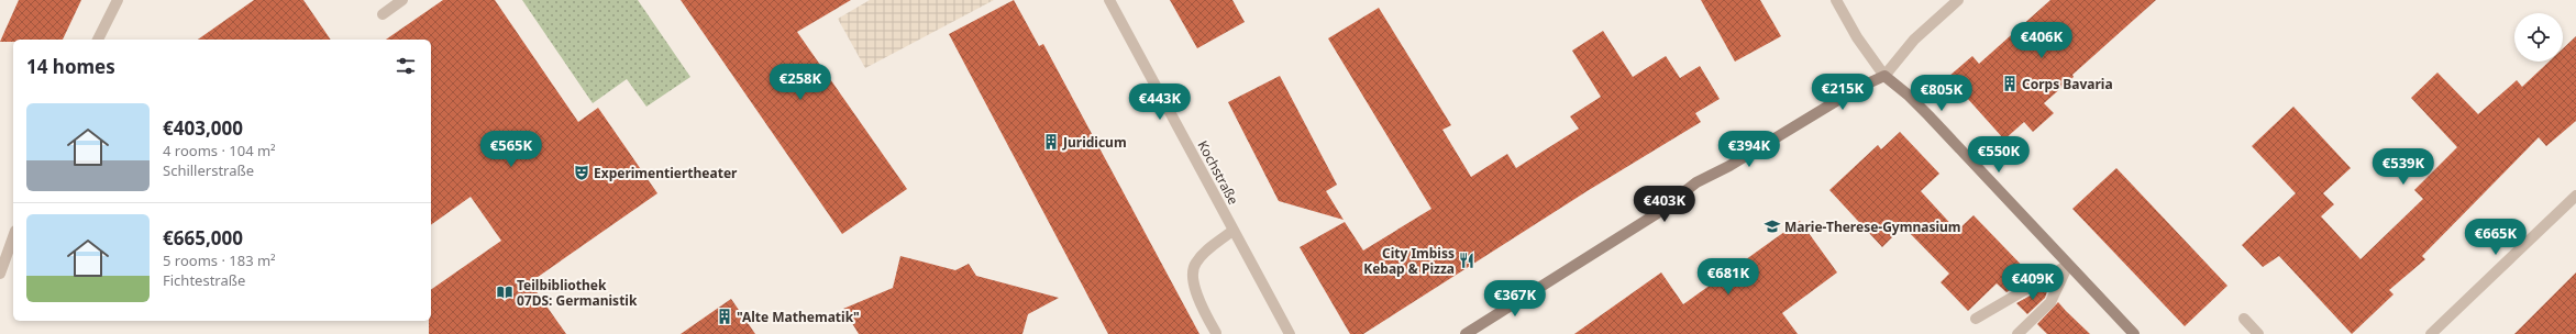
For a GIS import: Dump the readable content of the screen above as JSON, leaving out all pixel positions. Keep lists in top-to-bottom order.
{
  "streets": {
    "street": ["Kochstraße"]
  },
  "places": {
    "building": ["Corps Bavaria", "Juridicum", "\"Alte Mathematik\""],
    "theatre": ["Experimentiertheater"],
    "school or university": ["Marie-Therese-Gymnasium"],
    "restaurant": ["City Imbiss Kebap & Pizza"],
    "library": ["Teilbibliothek 07DS: Germanistik"]
  },
  "page": {
    "price": [
      "€406K",
      "€258K",
      "€215K",
      "€805K",
      "€443K",
      "€565K",
      "€394K",
      "€550K",
      "€539K",
      "€403K",
      "€665K",
      "€681K",
      "€409K",
      "€367K"
    ],
    "heading": "14 homes",
    "list": [
      {
        "name": "€403,000",
        "note": "4 rooms · 104 m² · Schillerstraße"
      },
      {
        "name": "€665,000",
        "note": "5 rooms · 183 m² · Fichtestraße"
      }
    ]
  }
}
